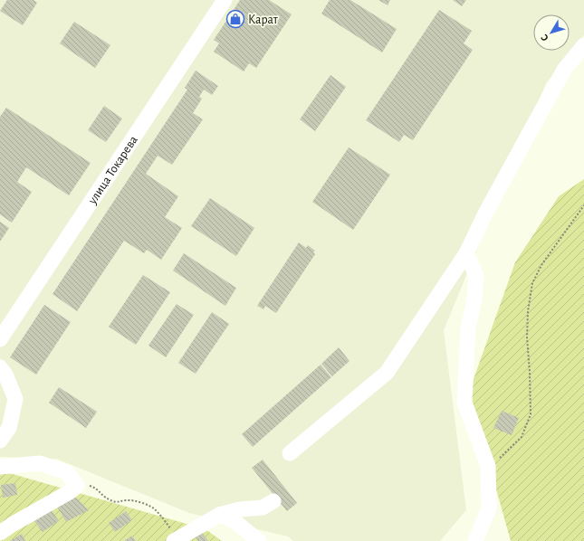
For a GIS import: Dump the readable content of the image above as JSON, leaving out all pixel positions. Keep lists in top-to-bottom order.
{
  "streets": {
    "street": ["улица Токарева"]
  },
  "places": {
    "shop": ["Карат"]
  },
  "north": "bottom left"
}
